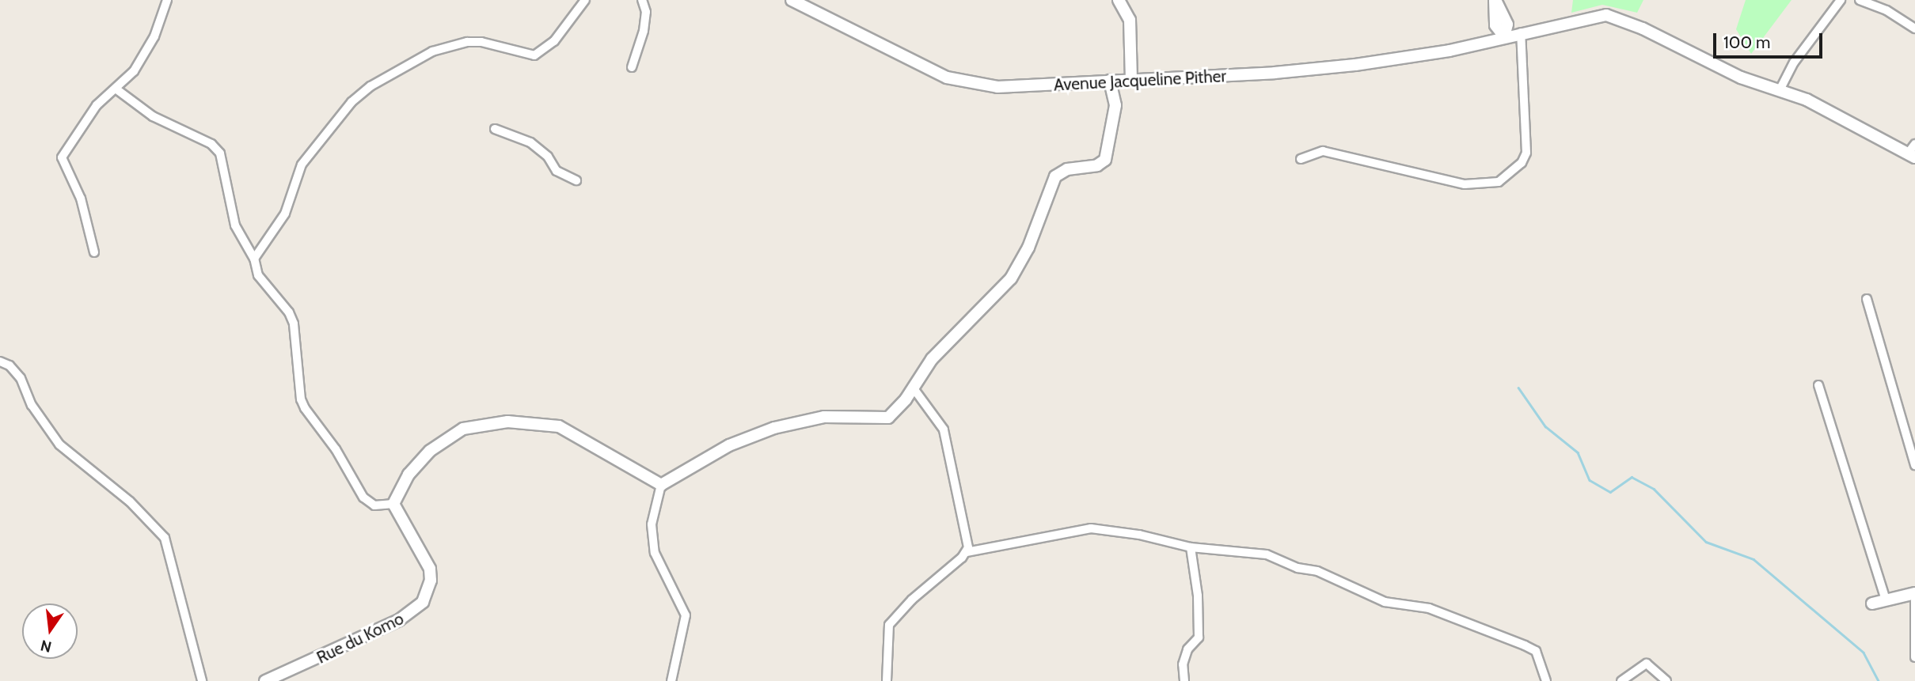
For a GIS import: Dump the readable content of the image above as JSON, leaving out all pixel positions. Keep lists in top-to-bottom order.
{
  "streets": {
    "street": ["Avenue Jacqueline Pither", "Rue du Komo"]
  },
  "scale_bar": "100 m",
  "north": "bottom"
}
